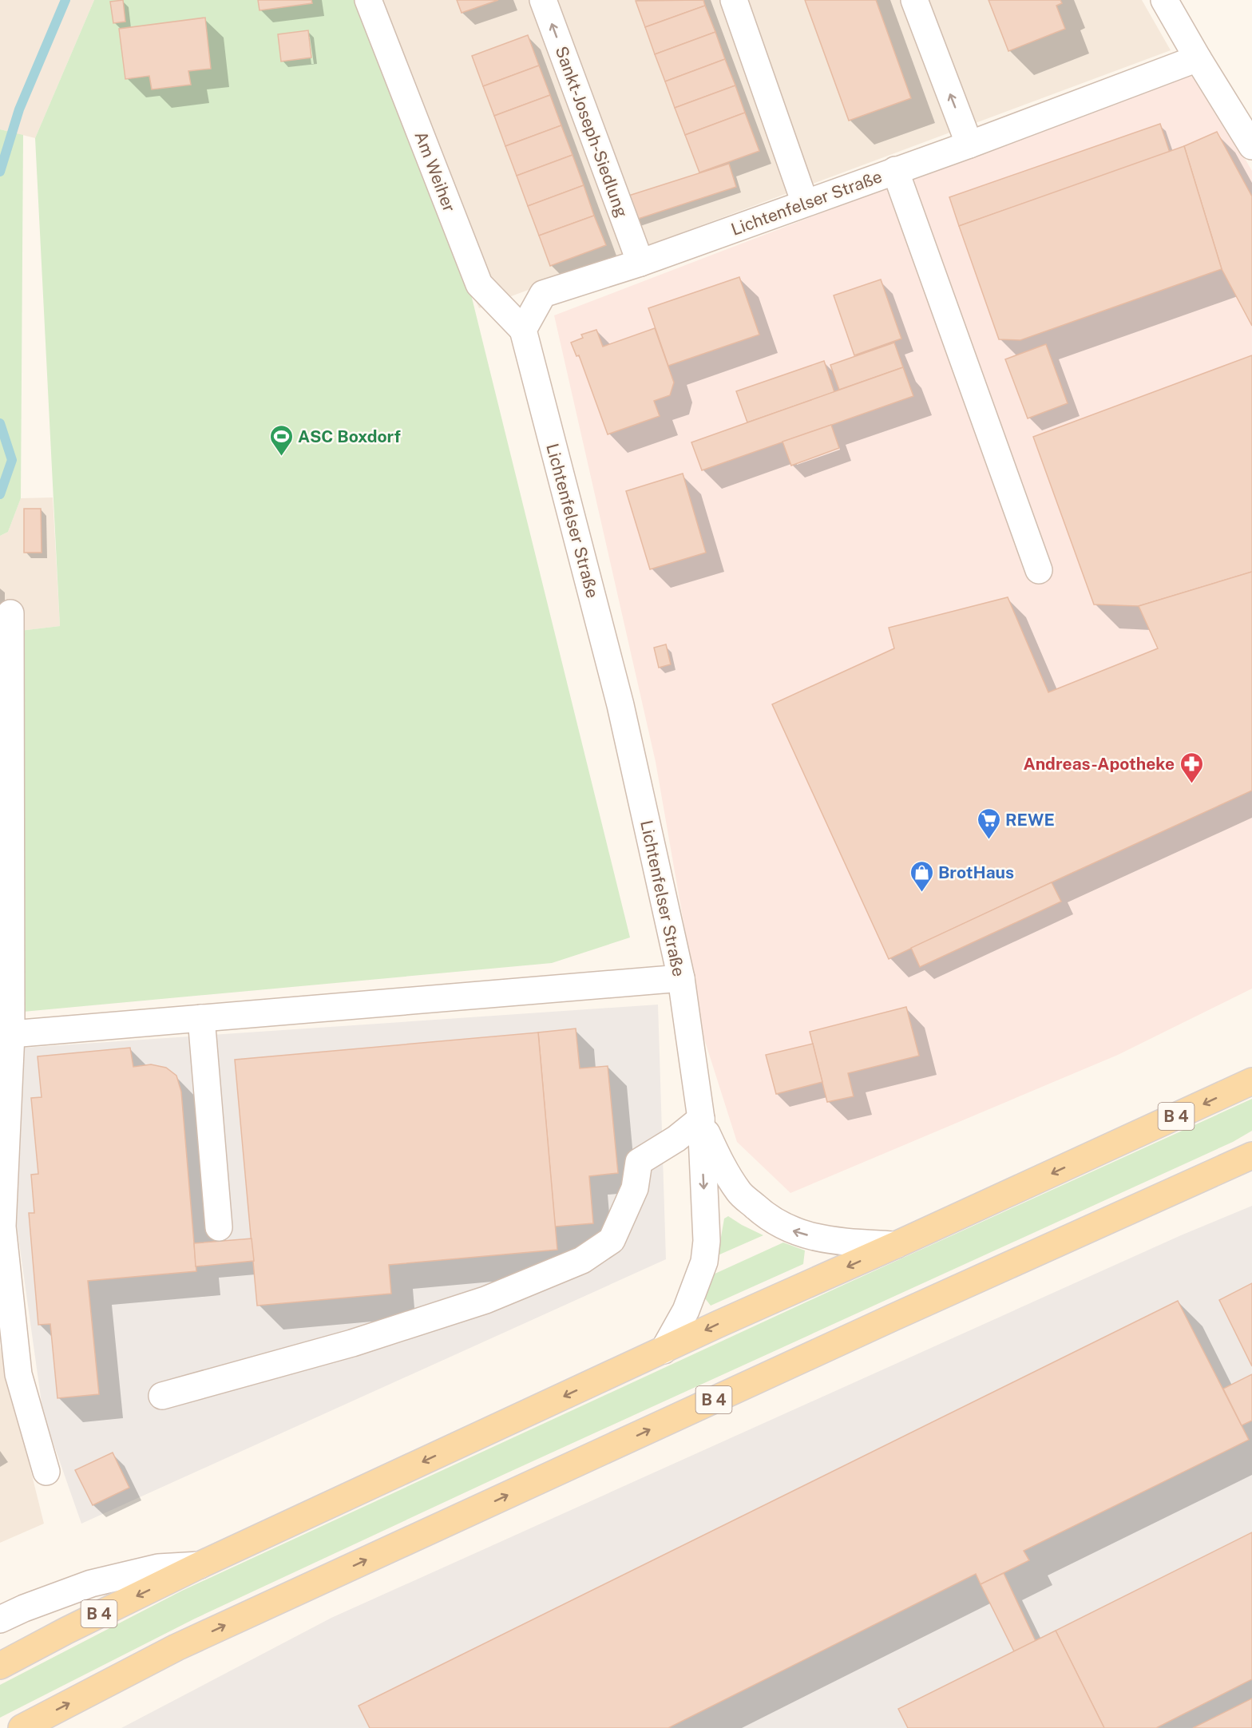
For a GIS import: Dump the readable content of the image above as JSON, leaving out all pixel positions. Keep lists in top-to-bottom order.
{
  "streets": {
    "main road": ["B 4"],
    "street": ["Sankt-Joseph-Siedlung", "Am Weiher", "Lichtenfelser Straße"]
  },
  "crossings": [
    ["Sankt-Joseph-Siedlung", "Lichtenfelser Straße"],
    ["Am Weiher", "Lichtenfelser Straße"],
    ["Lichtenfelser Straße", "B 4"]
  ],
  "places": {
    "sports": ["ASC Boxdorf"],
    "pharmacy": ["Andreas-Apotheke"],
    "supermarket": ["REWE"],
    "shop": ["BrotHaus"]
  }
}
